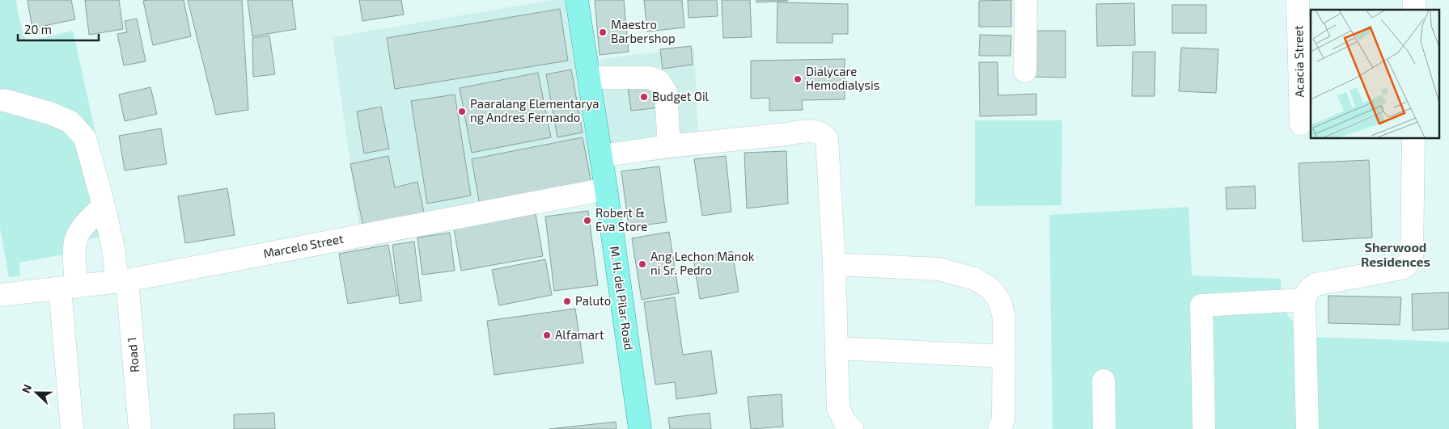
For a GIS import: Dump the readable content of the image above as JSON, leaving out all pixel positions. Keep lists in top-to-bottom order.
{
  "streets": {
    "main road": ["M. H. del Pilar Road"],
    "street": ["Acacia Street", "Marcelo Street", "Road 1"]
  },
  "crossings": [
    ["Marcelo Street", "M. H. del Pilar Road"],
    ["Marcelo Street", "Road 1"]
  ],
  "districts": ["Sherwood Residences"],
  "places": [
    "Maestro Barbershop",
    "Dialycare Hemodialysis",
    "Budget Oil",
    "Paaralang Elementarya ng Andres Fernando",
    "Robert & Eva Store",
    "Ang Lechon Manok ni Sr. Pedro",
    "Paluto",
    "Alfamart"
  ],
  "scale_bar": "20 m",
  "north": "left"
}
